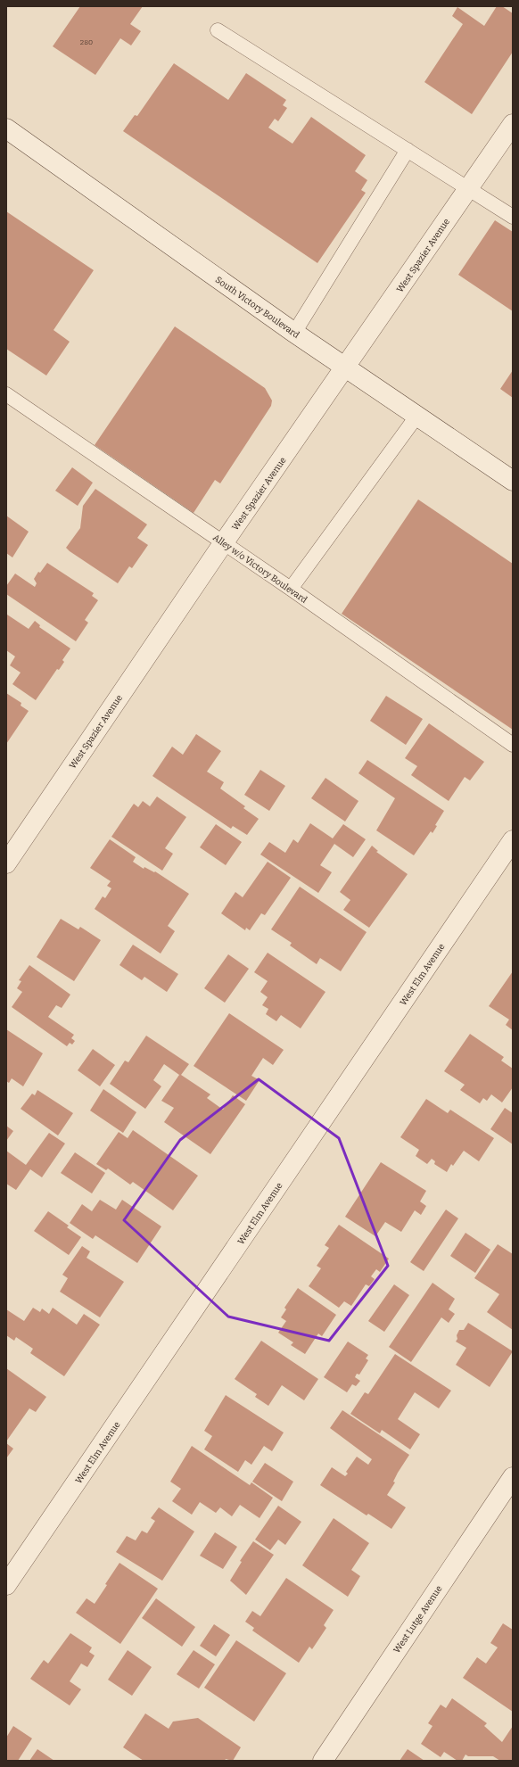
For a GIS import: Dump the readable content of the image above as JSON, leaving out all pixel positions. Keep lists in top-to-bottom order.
{
  "streets": {
    "street": [
      "West Spazier Avenue",
      "South Victory Boulevard",
      "West Elm Avenue",
      "West Lutge Avenue"
    ],
    "lane": ["Alley w/o Victory Boulevard"]
  },
  "crossings": [
    ["West Spazier Avenue", "South Victory Boulevard"],
    ["West Spazier Avenue", "Alley w/o Victory Boulevard"]
  ],
  "house_numbers": ["280"]
}
